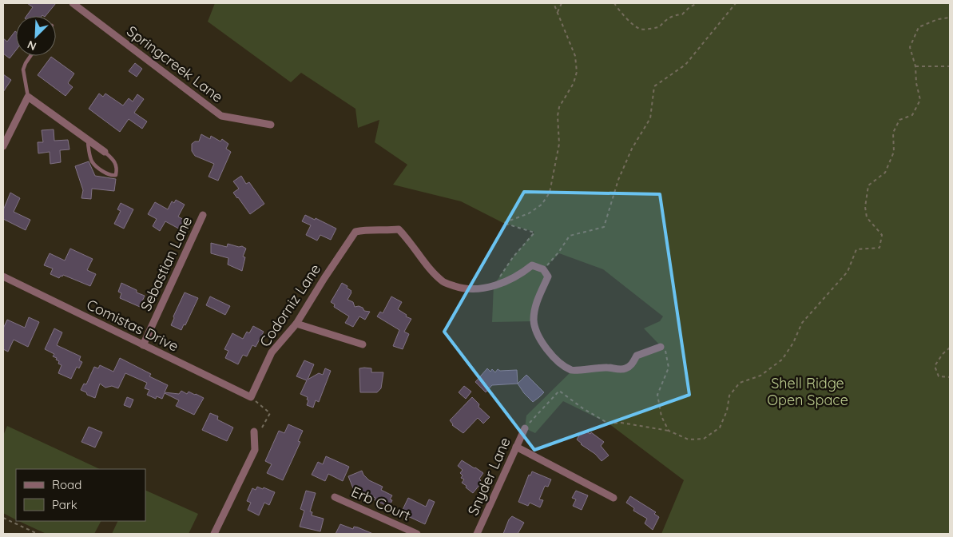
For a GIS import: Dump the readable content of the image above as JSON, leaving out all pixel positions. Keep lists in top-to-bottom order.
{
  "streets": {
    "street": [
      "Springcreek Lane",
      "Sebastian Lane",
      "Codorniz Lane",
      "Comistas Drive",
      "Snyder Lane",
      "Erb Court"
    ]
  },
  "crossings": [
    ["Sebastian Lane", "Comistas Drive"],
    ["Codorniz Lane", "Comistas Drive"]
  ],
  "parks": ["Shell Ridge Open Space"],
  "legend": ["Road", "Park"],
  "north": "bottom left"
}
